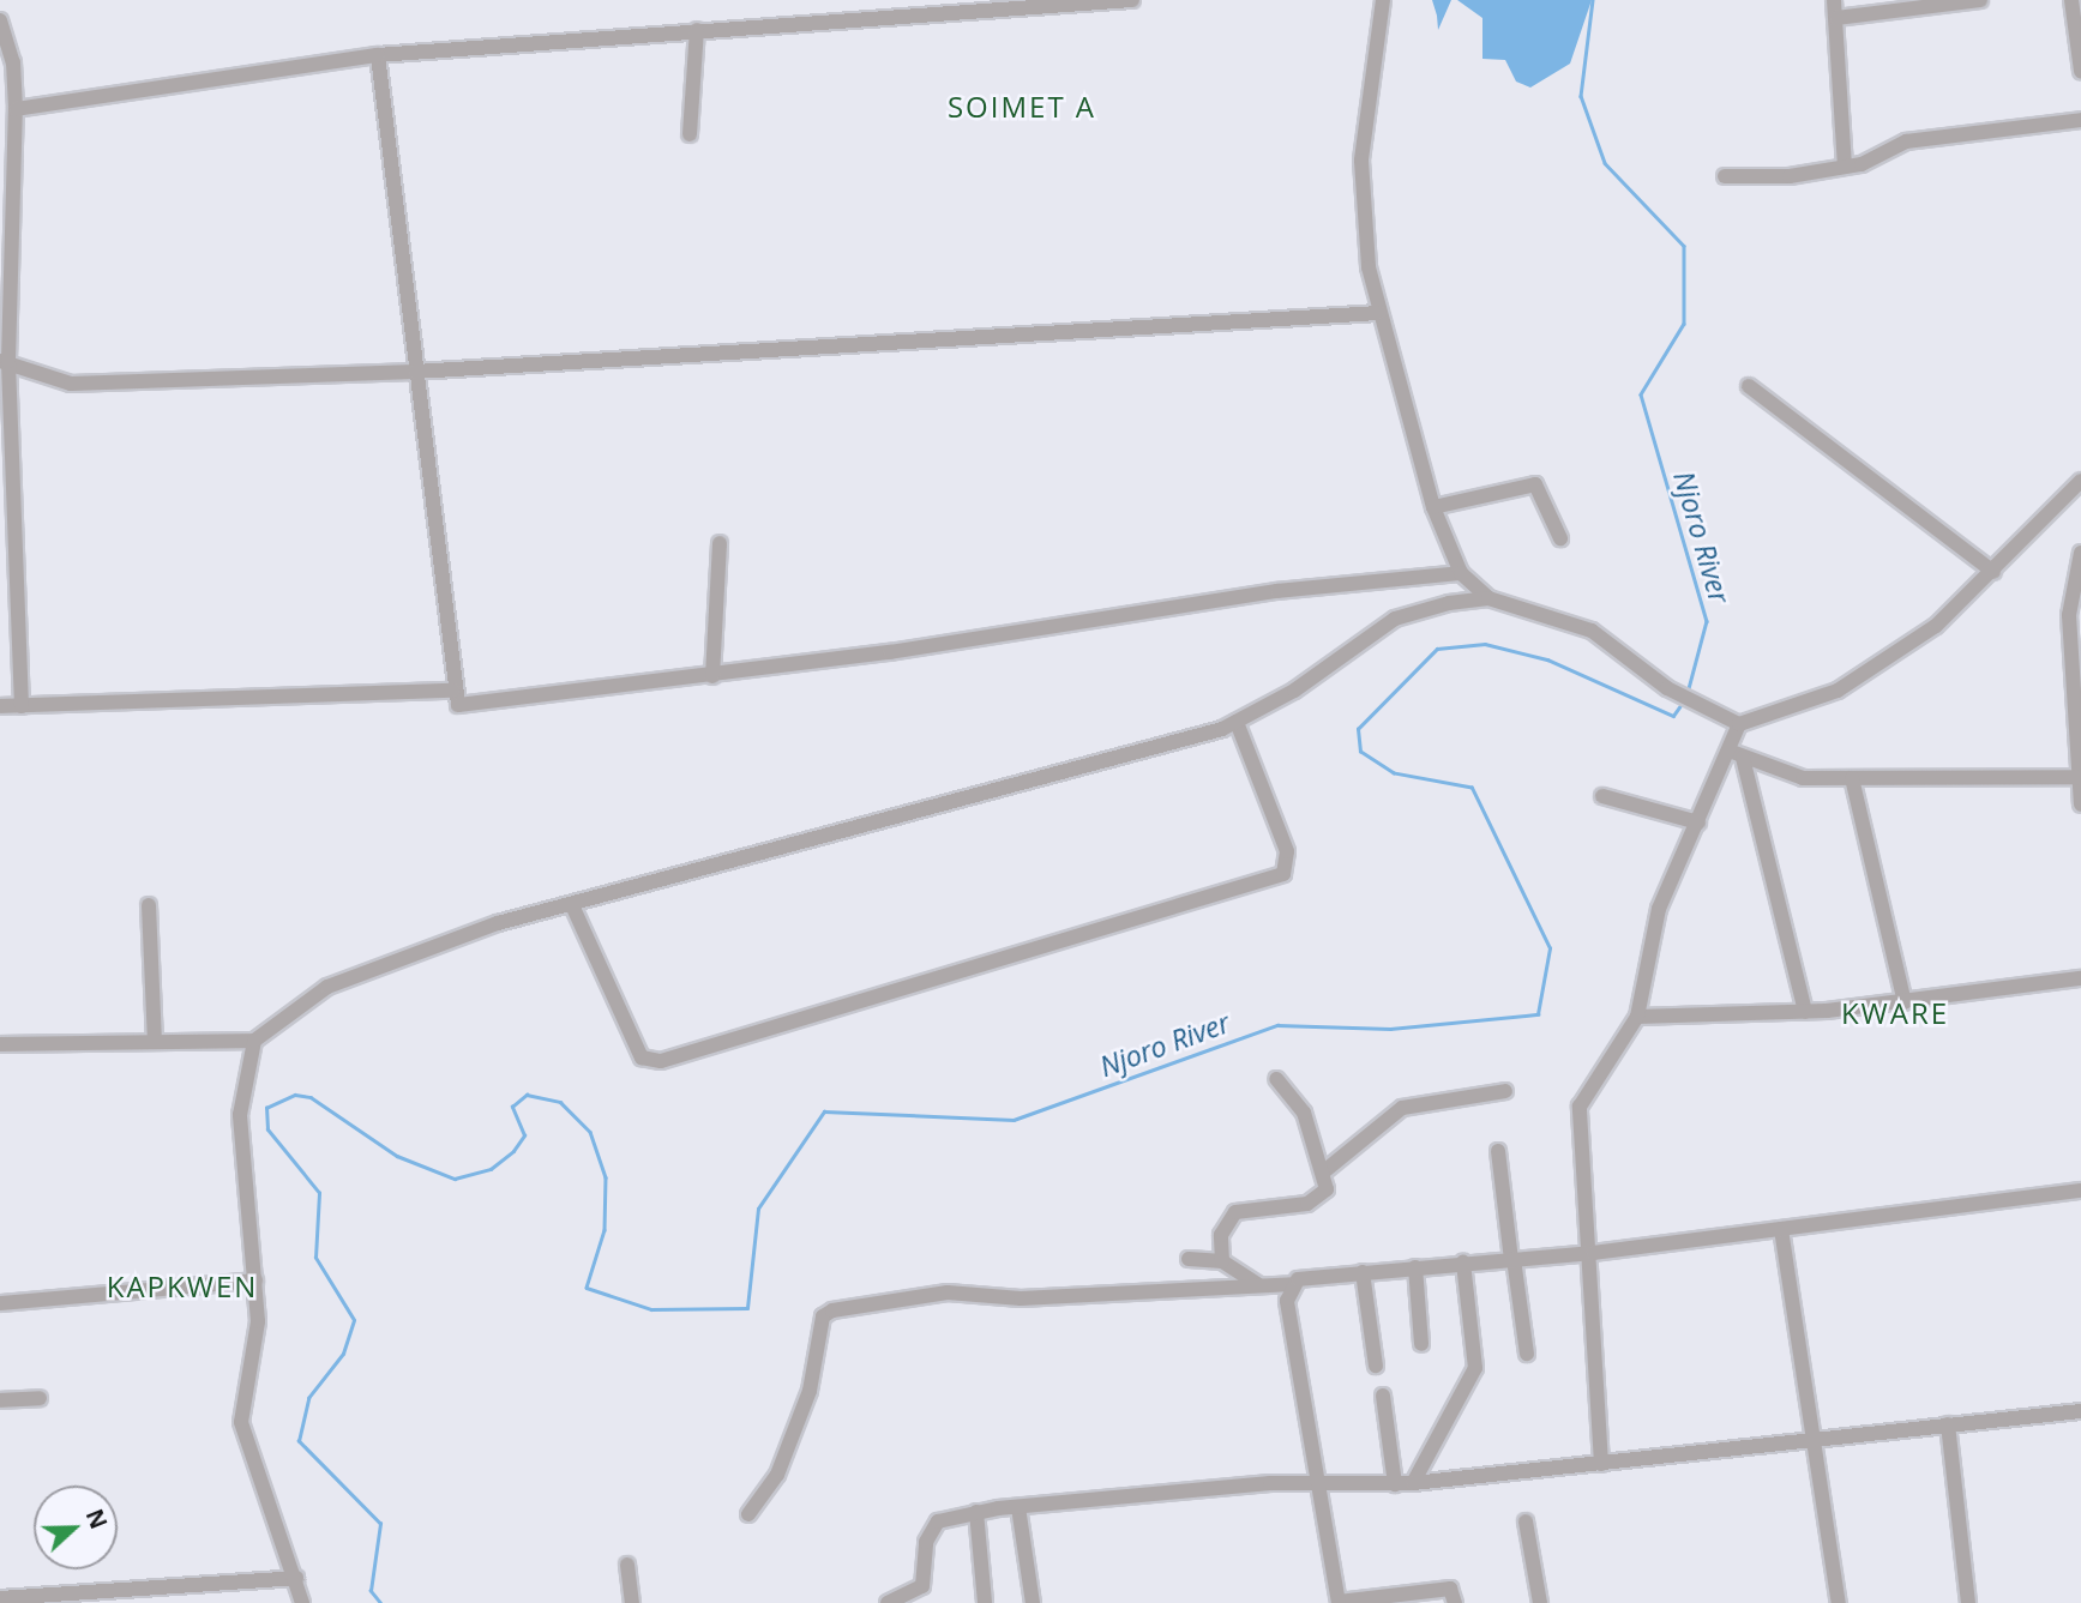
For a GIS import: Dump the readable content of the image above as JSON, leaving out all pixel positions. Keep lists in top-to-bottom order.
{
  "districts": ["SOIMET A", "KWARE", "KAPKWEN"],
  "water": ["Njoro River"],
  "north": "right"
}
